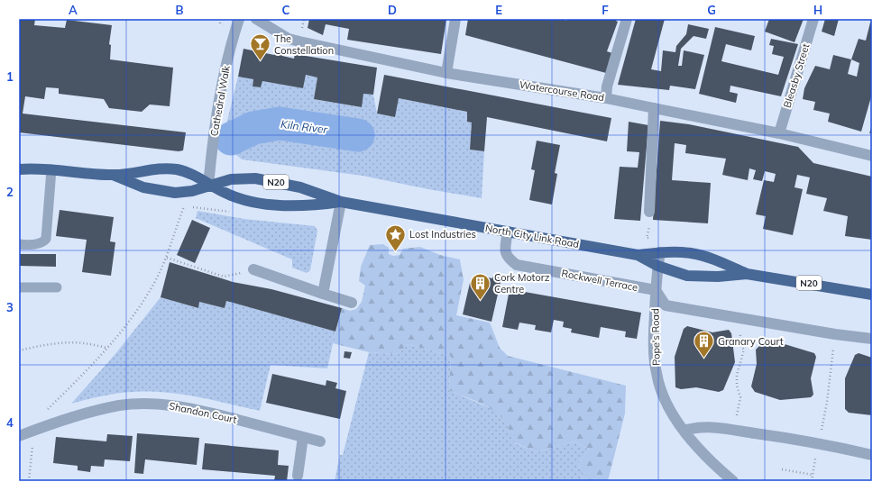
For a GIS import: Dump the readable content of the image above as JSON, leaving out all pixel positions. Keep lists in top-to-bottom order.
{
  "streets": {
    "highway": ["N20", "North City Link Road"],
    "street": [
      "Bleasby Street",
      "Watercourse Road",
      "Cathedral Walk",
      "Rockwell Terrace",
      "Pope's Road",
      "Shandon Court"
    ]
  },
  "crossings": [
    ["Bleasby Street", "Watercourse Road"],
    ["Cathedral Walk", "North City Link Road"],
    ["North City Link Road", "Rockwell Terrace"],
    ["North City Link Road", "Pope's Road"],
    ["Rockwell Terrace", "Pope's Road"]
  ],
  "water": ["Kiln River"],
  "places": {
    "bar": ["The Constellation"],
    "place": ["Lost Industries"],
    "building": ["Cork Motorz Centre", "Granary Court"]
  },
  "grid": {
    "columns": [
      "A",
      "B",
      "C",
      "D",
      "E",
      "F",
      "G",
      "H"
    ],
    "rows": [
      "1",
      "2",
      "3",
      "4"
    ]
  }
}
